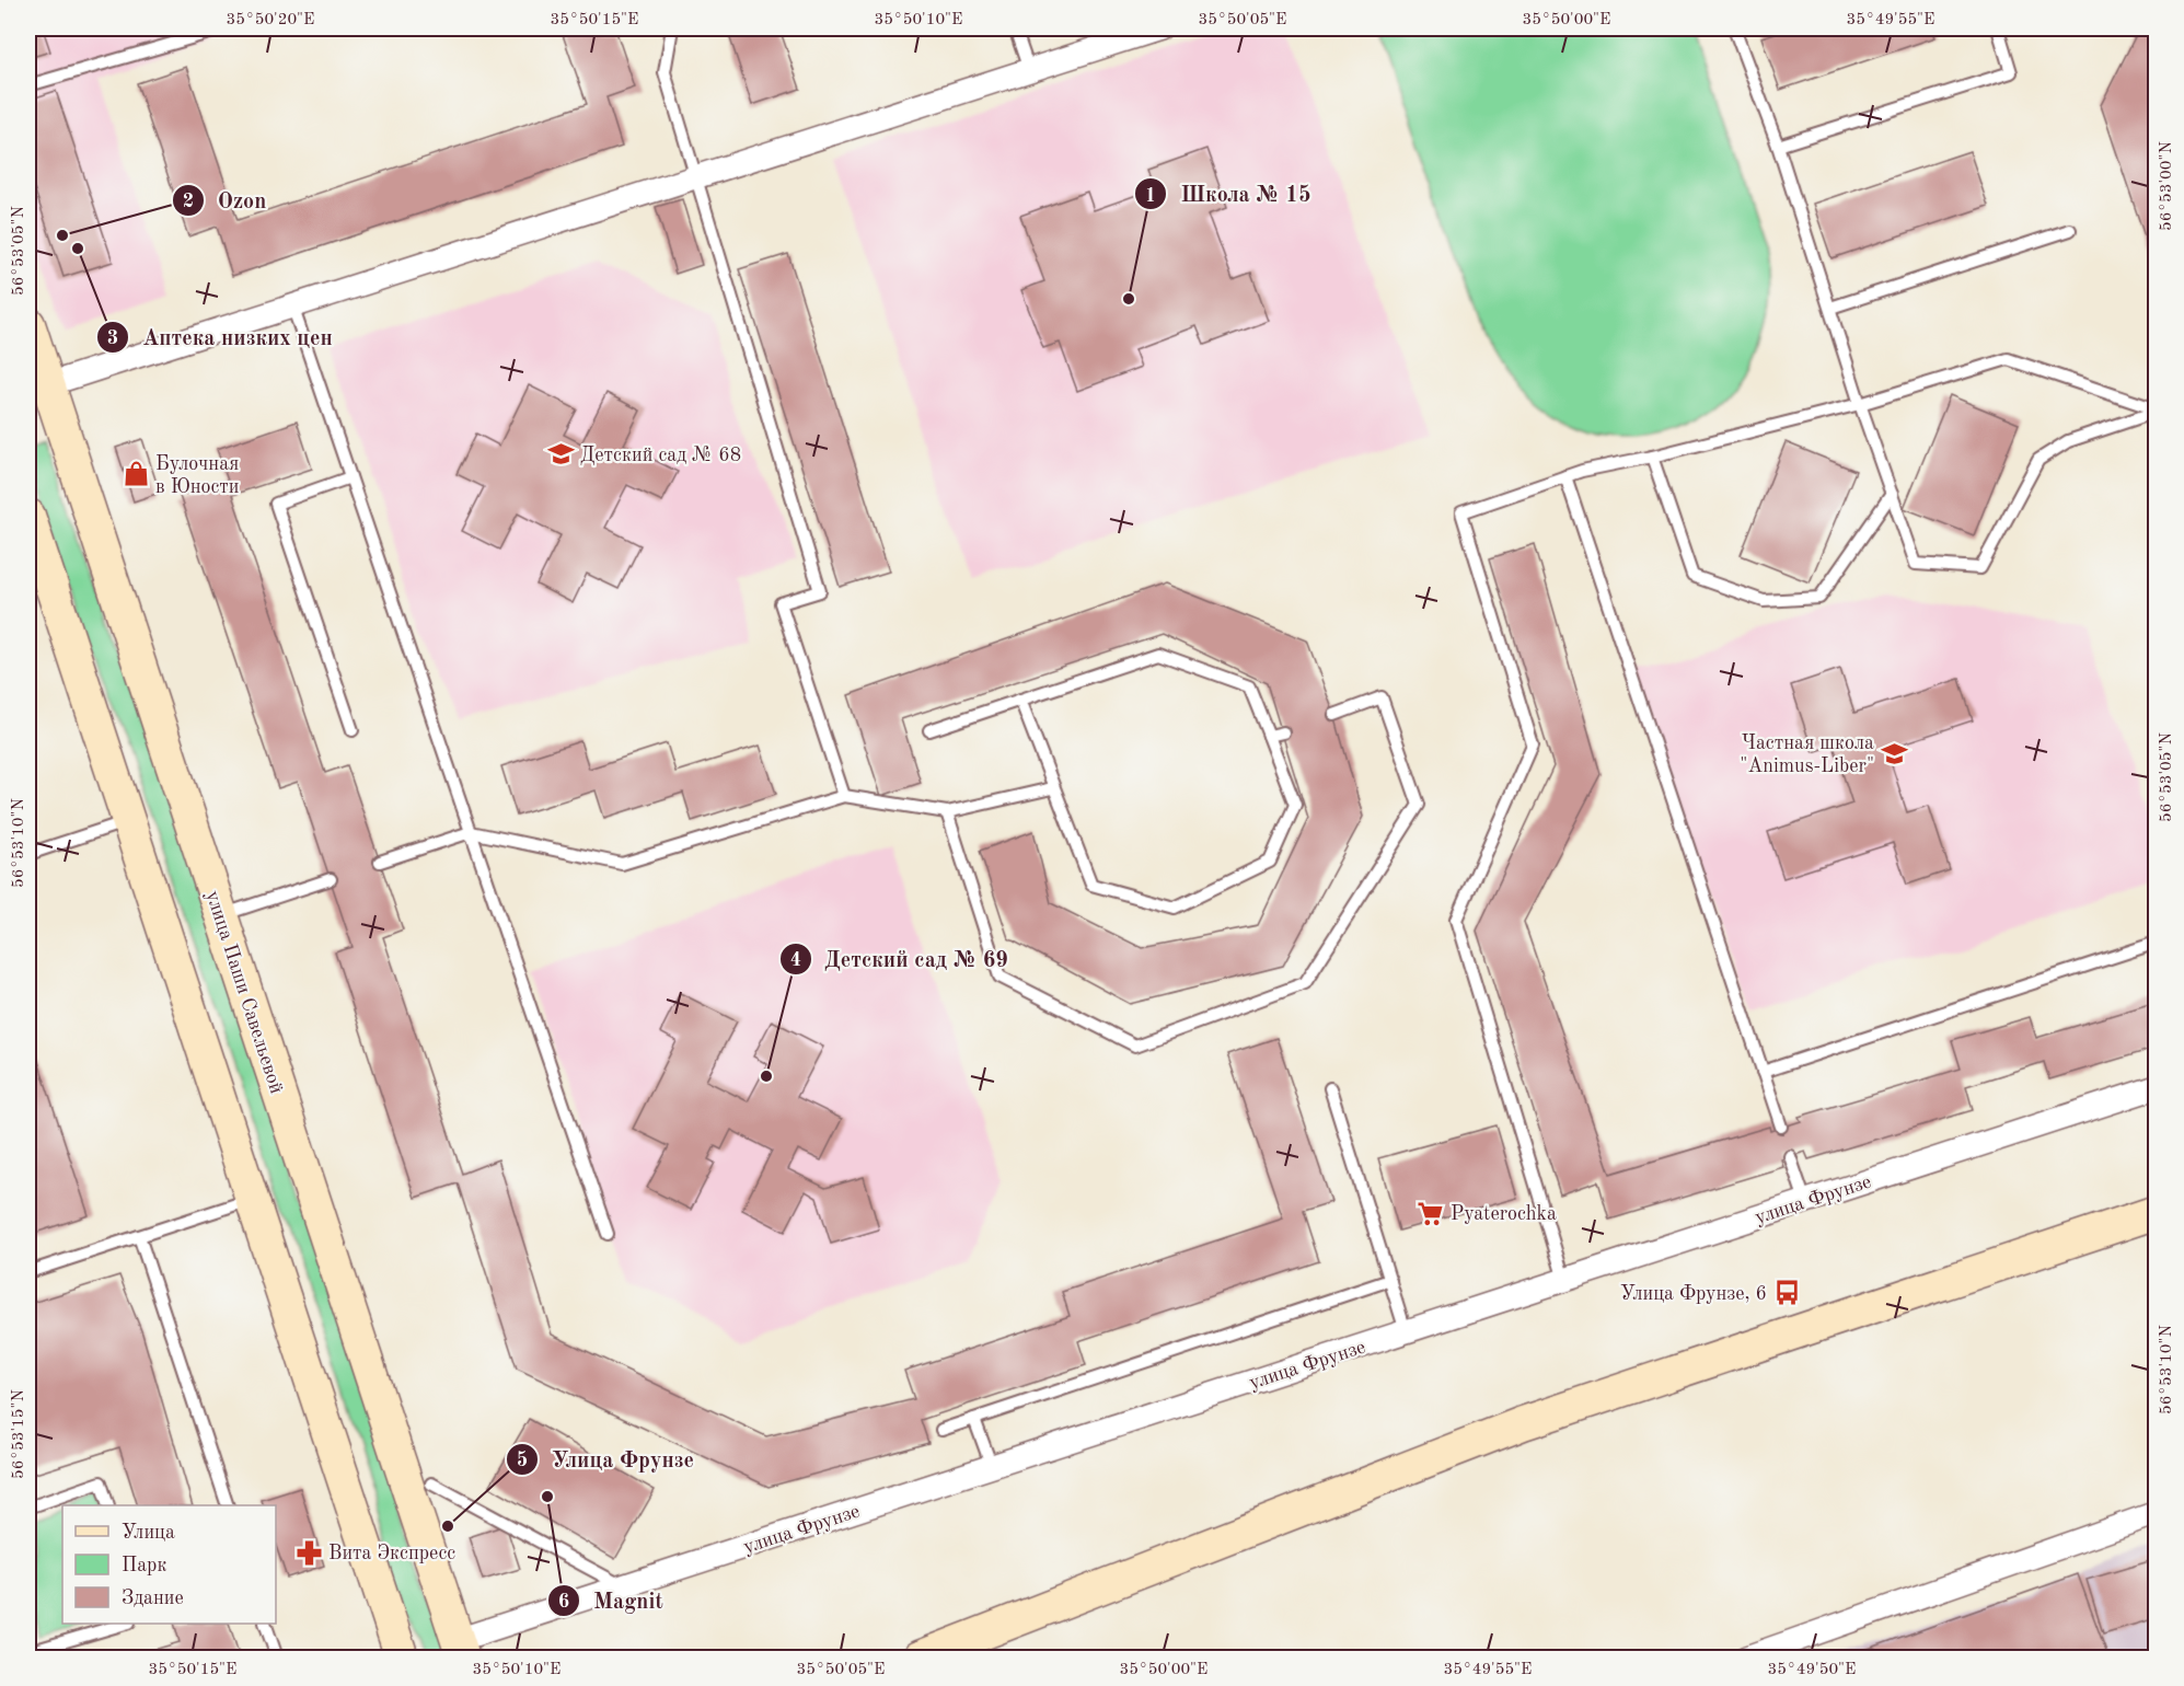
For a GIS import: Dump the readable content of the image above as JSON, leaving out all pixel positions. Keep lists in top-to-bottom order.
{
  "streets": {
    "main road": ["улица Паши Савельевой"],
    "street": ["улица Фрунзе"]
  },
  "crossings": [
    ["улица Паши Савельевой", "улица Фрунзе"]
  ],
  "places": {
    "other": [
      "Ozon",
      "Аптека низких цен",
      "Школа № 15",
      "Детский сад № 69",
      "Magnit",
      "Улица Фрунзе"
    ],
    "school or university": ["Детский сад № 68", "Частная школа \"Animus-Liber\""],
    "shop": ["Булочная в Юности"],
    "supermarket": ["Pyaterochka"],
    "bus stop": ["Улица Фрунзе, 6"],
    "pharmacy": ["Вита Экспресс"]
  },
  "legend": ["Улица", "Парк", "Здание"],
  "coordinates": [
    "35°50'20\"E",
    "35°50'15\"E",
    "35°50'10\"E",
    "35°50'05\"E",
    "35°50'00\"E",
    "35°49'55\"E",
    "56°53'00\"N",
    "56°53'05\"N",
    "56°53'10\"N",
    "56°53'15\"N",
    "35°49'50\"E"
  ]
}
